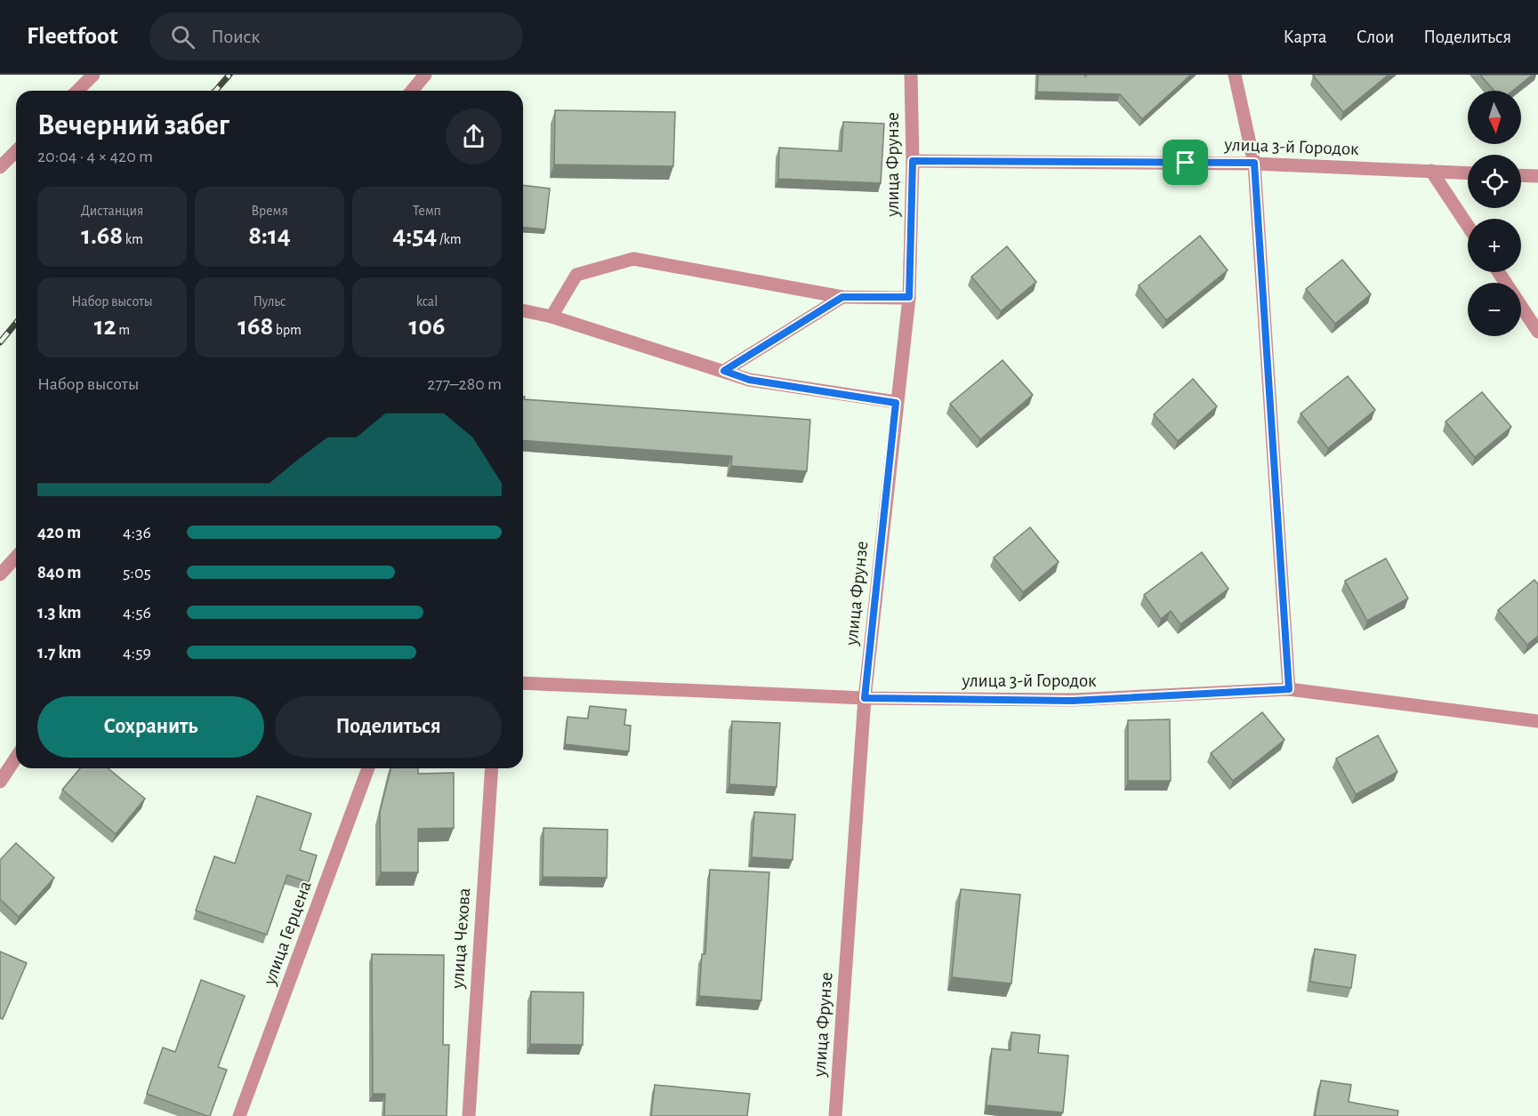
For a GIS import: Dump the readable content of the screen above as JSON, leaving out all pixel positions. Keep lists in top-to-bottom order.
{
  "streets": {
    "street": [
      "улица 3-й Городок",
      "улица Фрунзе",
      "улица Герцена",
      "улица Чехова"
    ]
  },
  "crossings": [
    ["улица 3-й Городок", "улица Фрунзе"]
  ],
  "north": "bottom",
  "page": {
    "header": "Fleetfoot",
    "search": "Поиск",
    "nav": ["Карта", "Слои", "Поделиться"],
    "map_buttons": ["+", "−"],
    "heading": ["Вечерний забег", "20:04 · 4 × 420 m"],
    "stats": [
      ["Дистанция", "1.68 km"],
      ["Время", "8:14"],
      ["Темп", "4:54 /km"],
      ["Набор высоты", "12 m"],
      ["Пульс", "168 bpm"],
      ["kcal", "106"]
    ],
    "chart": ["Набор высоты", "277–280 m"],
    "list": [
      {
        "name": "420 m",
        "note": "4:36"
      },
      {
        "name": "840 m",
        "note": "5:05"
      },
      {
        "name": "1.3 km",
        "note": "4:56"
      },
      {
        "name": "1.7 km",
        "note": "4:59"
      }
    ],
    "buttons": ["Сохранить", "Поделиться"]
  }
}
